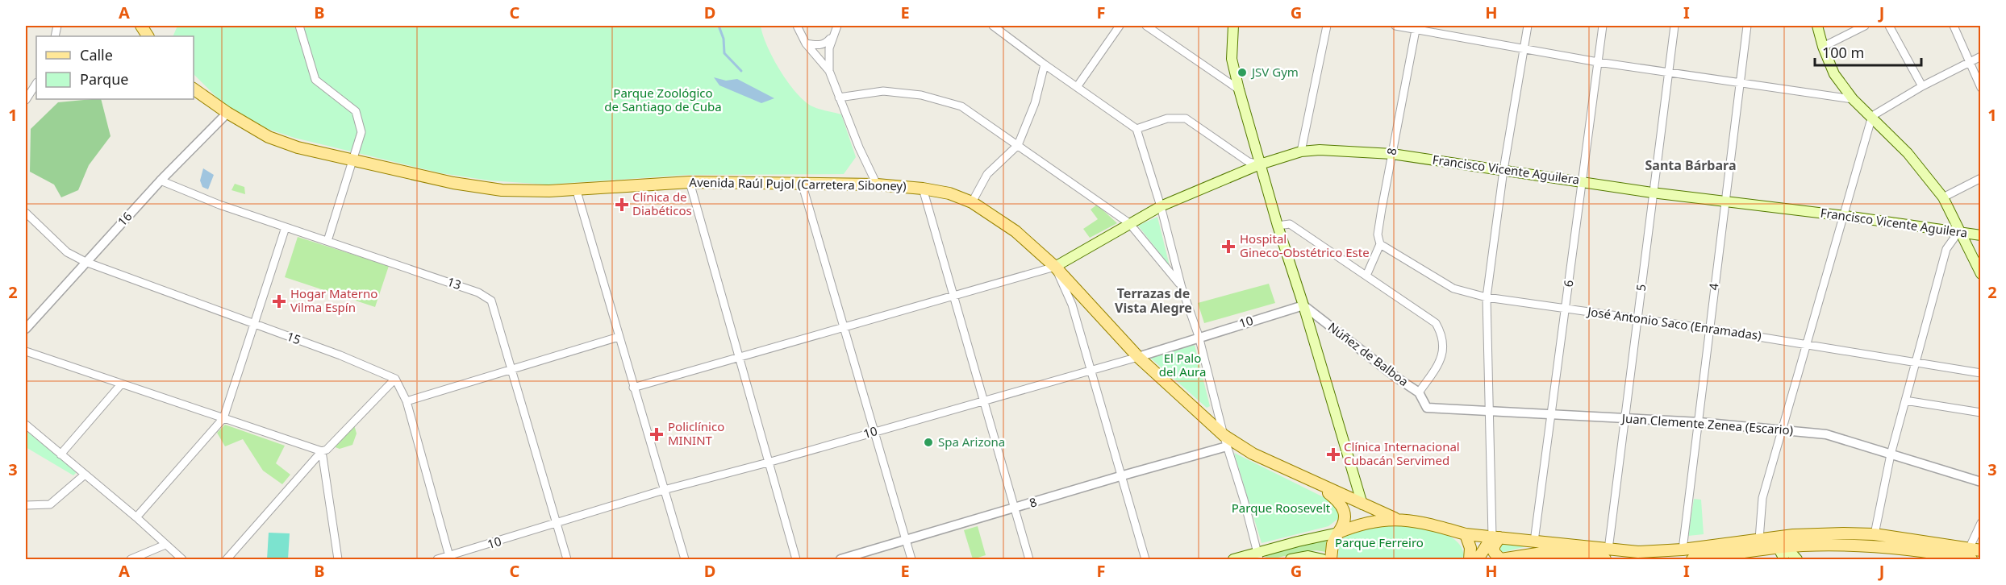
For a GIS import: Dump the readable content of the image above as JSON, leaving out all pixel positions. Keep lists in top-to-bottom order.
{
  "streets": {
    "main road": ["Francisco Vicente Aguilera", "Avenida Raúl Pujol (Carretera Siboney)"],
    "street": [
      "8",
      "16",
      "13",
      "6",
      "4",
      "5",
      "10",
      "José Antonio Saco (Enramadas)",
      "15",
      "Núñez de Balboa",
      "Juan Clemente Zenea (Escario)"
    ]
  },
  "crossings": [
    ["8", "Francisco Vicente Aguilera"],
    ["8", "José Antonio Saco (Enramadas)"],
    ["Francisco Vicente Aguilera", "Avenida Raúl Pujol (Carretera Siboney)"],
    ["Francisco Vicente Aguilera", "6"],
    ["Francisco Vicente Aguilera", "4"],
    ["Francisco Vicente Aguilera", "5"],
    ["Avenida Raúl Pujol (Carretera Siboney)", "16"],
    ["Avenida Raúl Pujol (Carretera Siboney)", "10"],
    ["16", "13"],
    ["16", "15"],
    ["13", "10"],
    ["6", "José Antonio Saco (Enramadas)"],
    ["6", "Juan Clemente Zenea (Escario)"],
    ["4", "José Antonio Saco (Enramadas)"],
    ["4", "Juan Clemente Zenea (Escario)"],
    ["5", "José Antonio Saco (Enramadas)"],
    ["5", "Juan Clemente Zenea (Escario)"],
    ["10", "Núñez de Balboa"],
    ["Núñez de Balboa", "Juan Clemente Zenea (Escario)"]
  ],
  "districts": ["Santa Bárbara", "Terrazas de Vista Alegre"],
  "parks": [
    "Parque Zoológico de Santiago de Cuba",
    "El Palo del Aura",
    "Parque Roosevelt",
    "Parque Ferreiro"
  ],
  "places": {
    "other": ["JSV Gym", "Spa Arizona"],
    "health": [
      "Clínica de Diabéticos",
      "Hospital Gineco-Obstétrico Este",
      "Hogar Materno Vilma Espín",
      "Policlínico MININT",
      "Clínica Internacional Cubacán Servimed"
    ]
  },
  "legend": ["Calle", "Parque"],
  "scale_bar": "100 m",
  "grid": {
    "columns": [
      "A",
      "B",
      "C",
      "D",
      "E",
      "F",
      "G",
      "H",
      "I",
      "J"
    ],
    "rows": ["1", "2", "3"]
  }
}
